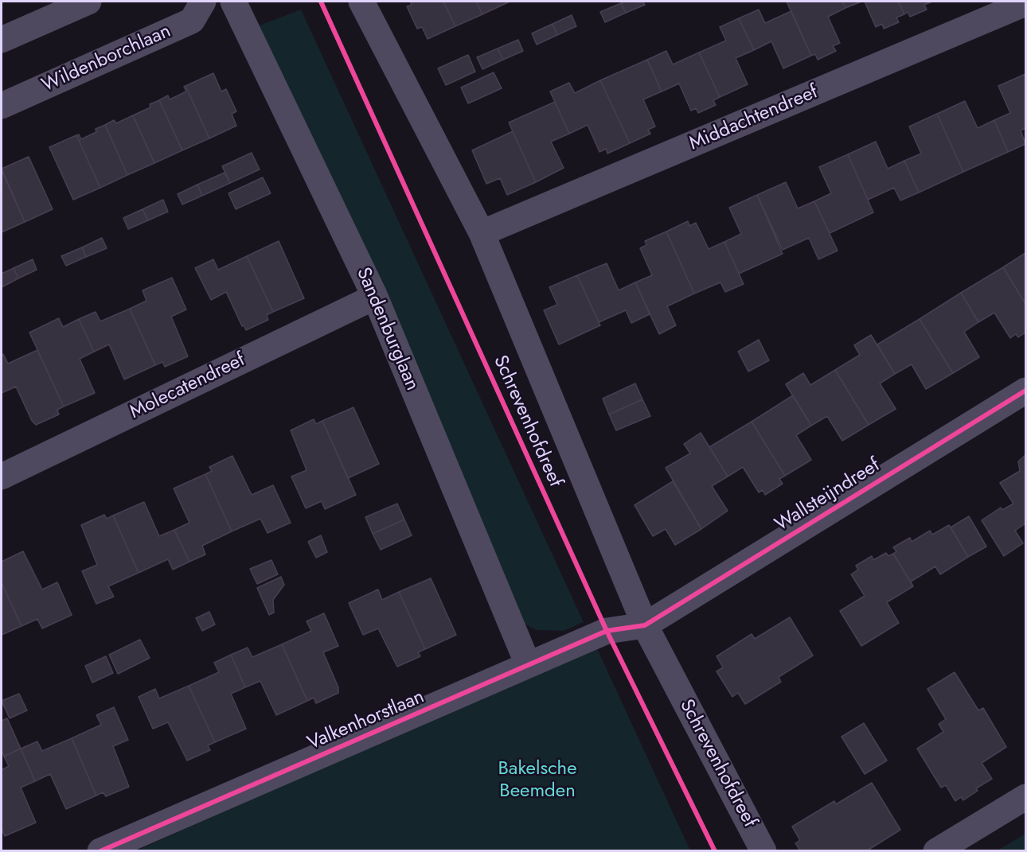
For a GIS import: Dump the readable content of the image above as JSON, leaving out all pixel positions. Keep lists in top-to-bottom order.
{
  "streets": {
    "street": [
      "Wildenborchlaan",
      "Middachtendreef",
      "Sandenburglaan",
      "Molecatendreef",
      "Schrevenhofdreef",
      "Wallsteijndreef",
      "Valkenhorstlaan"
    ]
  },
  "crossings": [
    ["Sandenburglaan", "Molecatendreef"],
    ["Sandenburglaan", "Valkenhorstlaan"],
    ["Schrevenhofdreef", "Wallsteijndreef"],
    ["Schrevenhofdreef", "Valkenhorstlaan"],
    ["Wallsteijndreef", "Valkenhorstlaan"]
  ],
  "parks": ["Bakelsche Beemden"]
}
